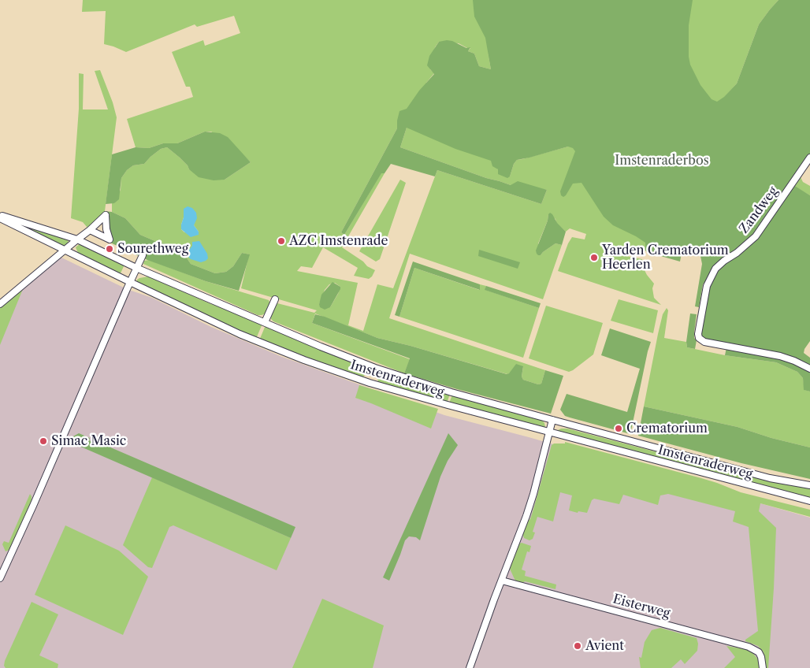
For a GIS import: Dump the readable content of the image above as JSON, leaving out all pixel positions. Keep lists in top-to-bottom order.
{
  "streets": {
    "street": ["Zandweg", "Imstenraderweg", "Eisterweg"]
  },
  "parks": ["Imstenraderbos"],
  "places": [
    "AZC Imstenrade",
    "Sourethweg",
    "Yarden Crematorium Heerlen",
    "Crematorium",
    "Simac Masic",
    "Avient"
  ]
}
